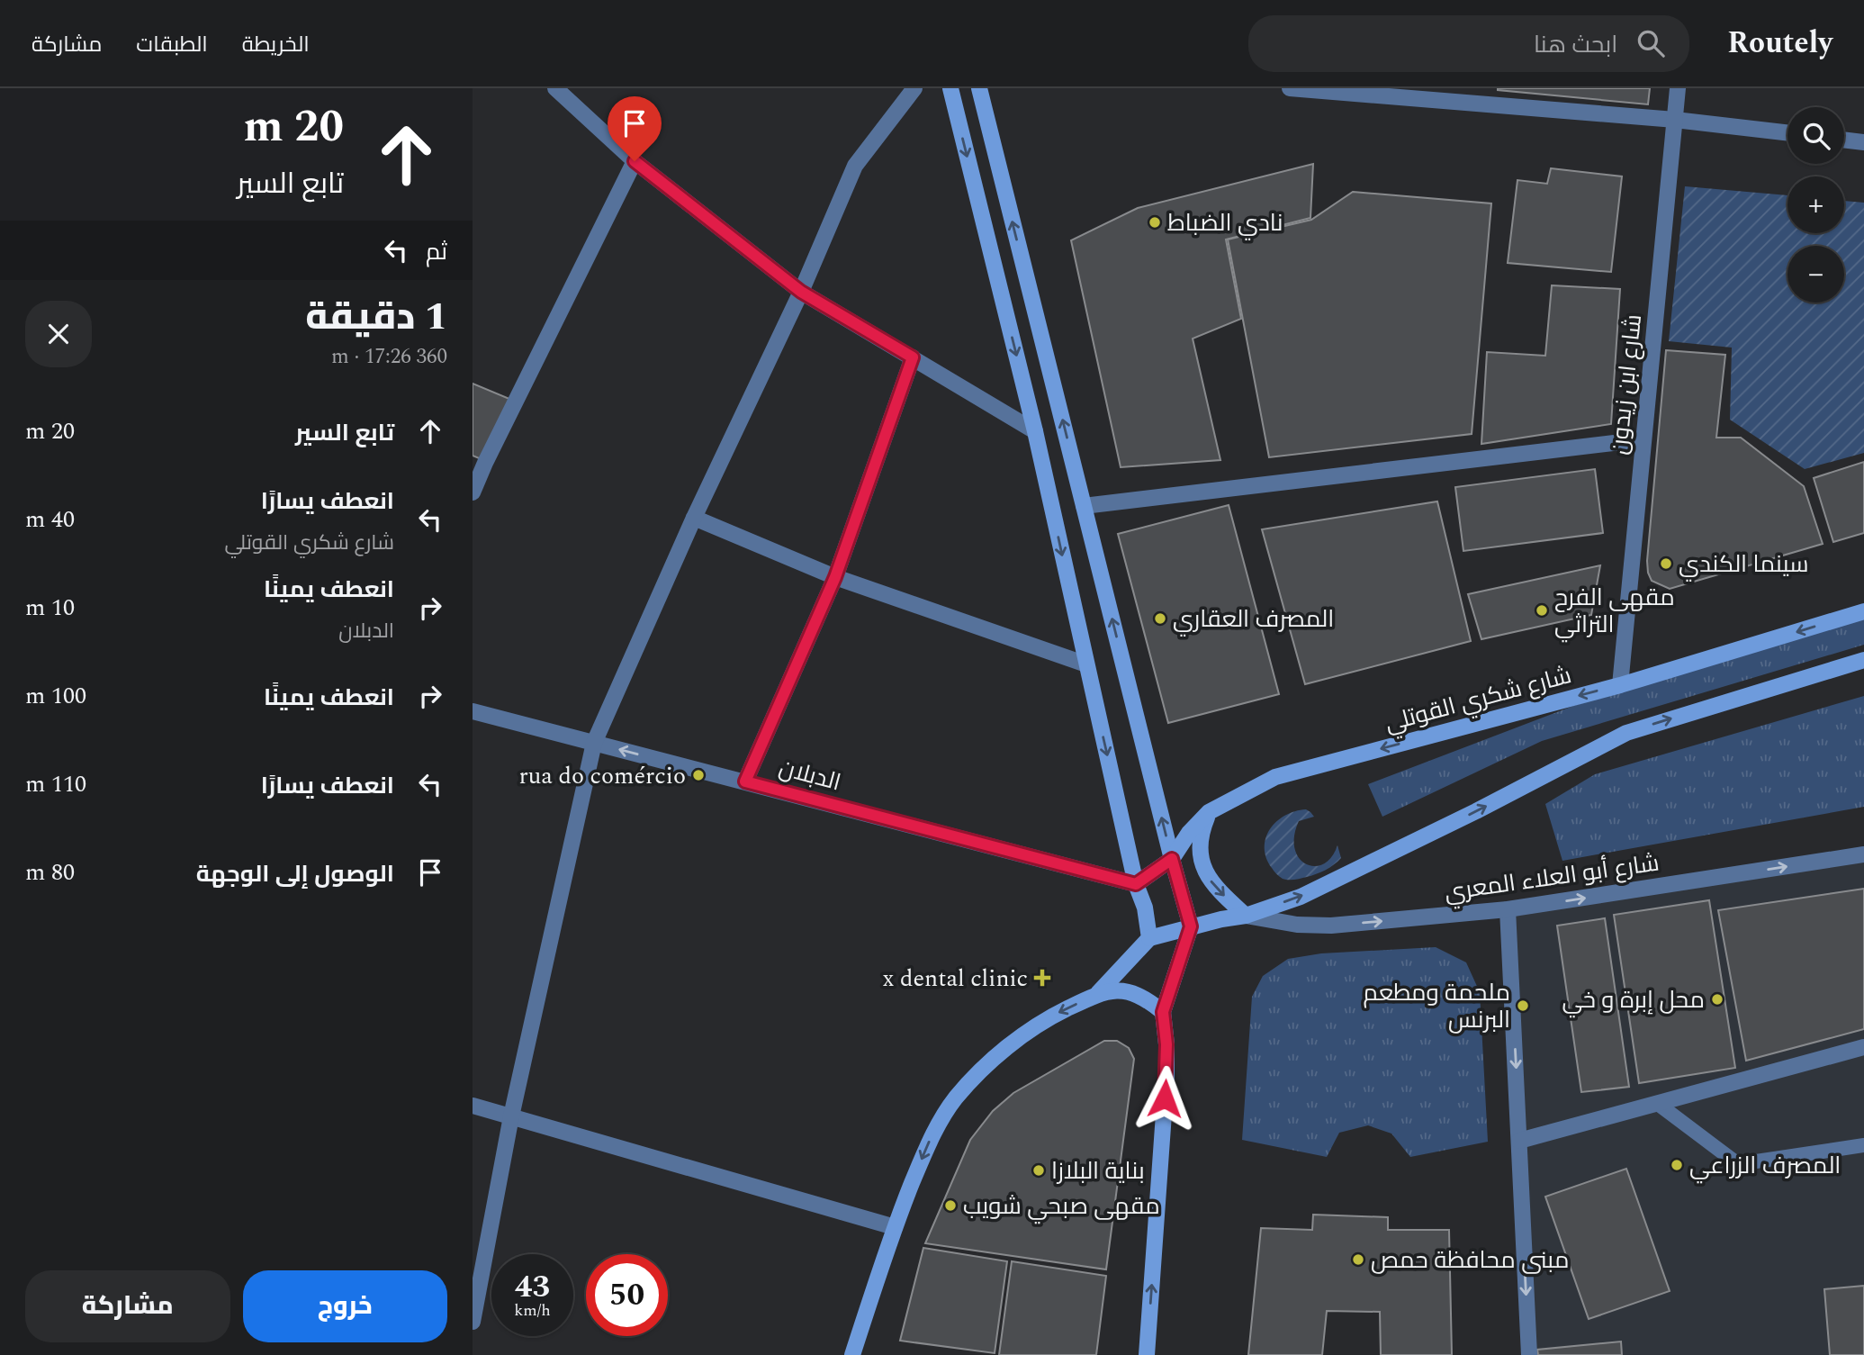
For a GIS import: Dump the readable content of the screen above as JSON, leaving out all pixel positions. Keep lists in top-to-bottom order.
{
  "streets": {
    "main road": ["شارع شكري القوتلي"],
    "street": ["شارع ابن زيدون", "الدبلان", "شارع أبو العلاء المعري"]
  },
  "crossings": [
    ["شارع ابن زيدون", "شارع شكري القوتلي"],
    ["شارع شكري القوتلي", "الدبلان"]
  ],
  "one_way": ["شارع أبو العلاء المعري"],
  "places": {
    "other": [
      "نادي الضباط",
      "سينما الكندي",
      "مقهى الفرح التراثي",
      "المصرف العقاري",
      "rua do comércio",
      "محل إبرة و خي",
      "ملحمة ومطعم البرنس",
      "المصرف الزراعي",
      "بناية البلازا",
      "مقهى صبحي شويب",
      "مبنى محافظة حمص"
    ],
    "health": ["x dental clinic"]
  },
  "page": {
    "header": "Routely",
    "search": "ابحث هنا",
    "nav": ["الخريطة", "الطبقات", "مشاركة"],
    "turn": ["20 m", "تابع السير"],
    "map_buttons": ["+", "−"],
    "then": "ثم",
    "heading": ["1 دقيقة", "360 m · 17:26"],
    "list": [
      {
        "name": "تابع السير",
        "value": "20 m"
      },
      {
        "name": "انعطف يسارًا",
        "note": "شارع شكري القوتلي",
        "value": "40 m"
      },
      {
        "name": "انعطف يمينًا",
        "note": "الدبلان",
        "value": "10 m"
      },
      {
        "name": "انعطف يمينًا",
        "value": "100 m"
      },
      {
        "name": "انعطف يسارًا",
        "value": "110 m"
      },
      {
        "name": "الوصول إلى الوجهة",
        "value": "80 m"
      }
    ],
    "speed": "43 km/h",
    "limit": "50",
    "buttons": ["خروج", "مشاركة"]
  }
}
